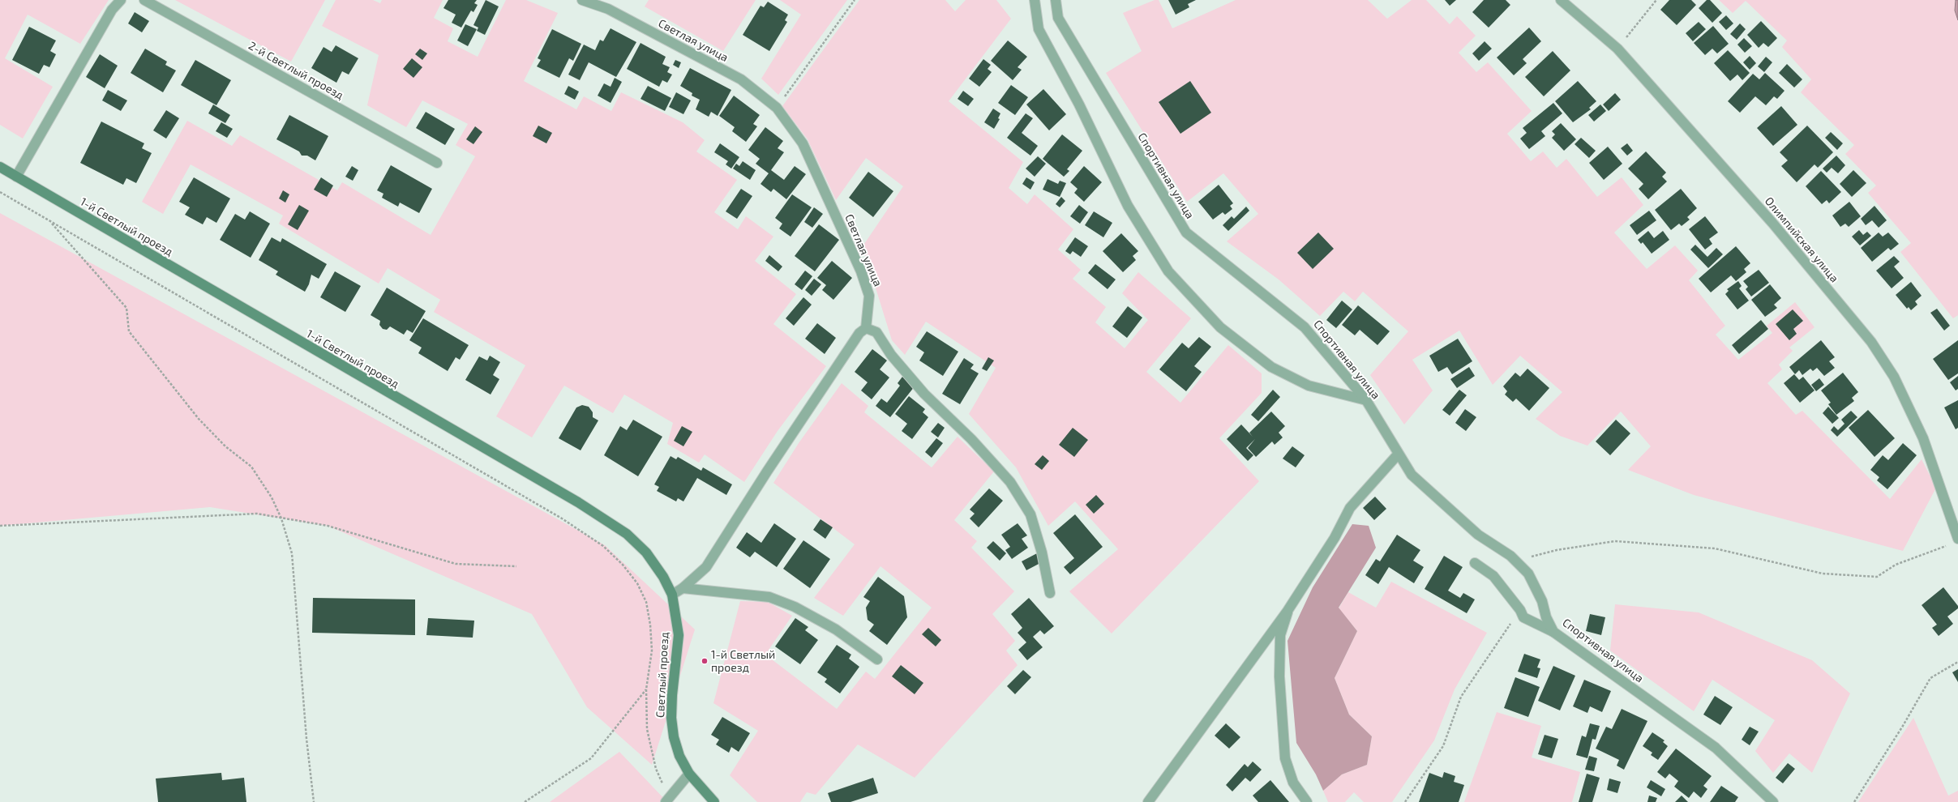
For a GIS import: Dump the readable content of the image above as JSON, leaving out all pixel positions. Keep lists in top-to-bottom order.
{
  "streets": {
    "street": [
      "Светлая улица",
      "2-й Светлый проезд",
      "Спортивная улица",
      "1-й Светлый проезд",
      "Олимпийская улица",
      "Светлый проезд"
    ]
  },
  "crossings": [
    ["1-й Светлый проезд", "Светлый проезд"]
  ],
  "places": ["1-й Светлый проезд"]
}
